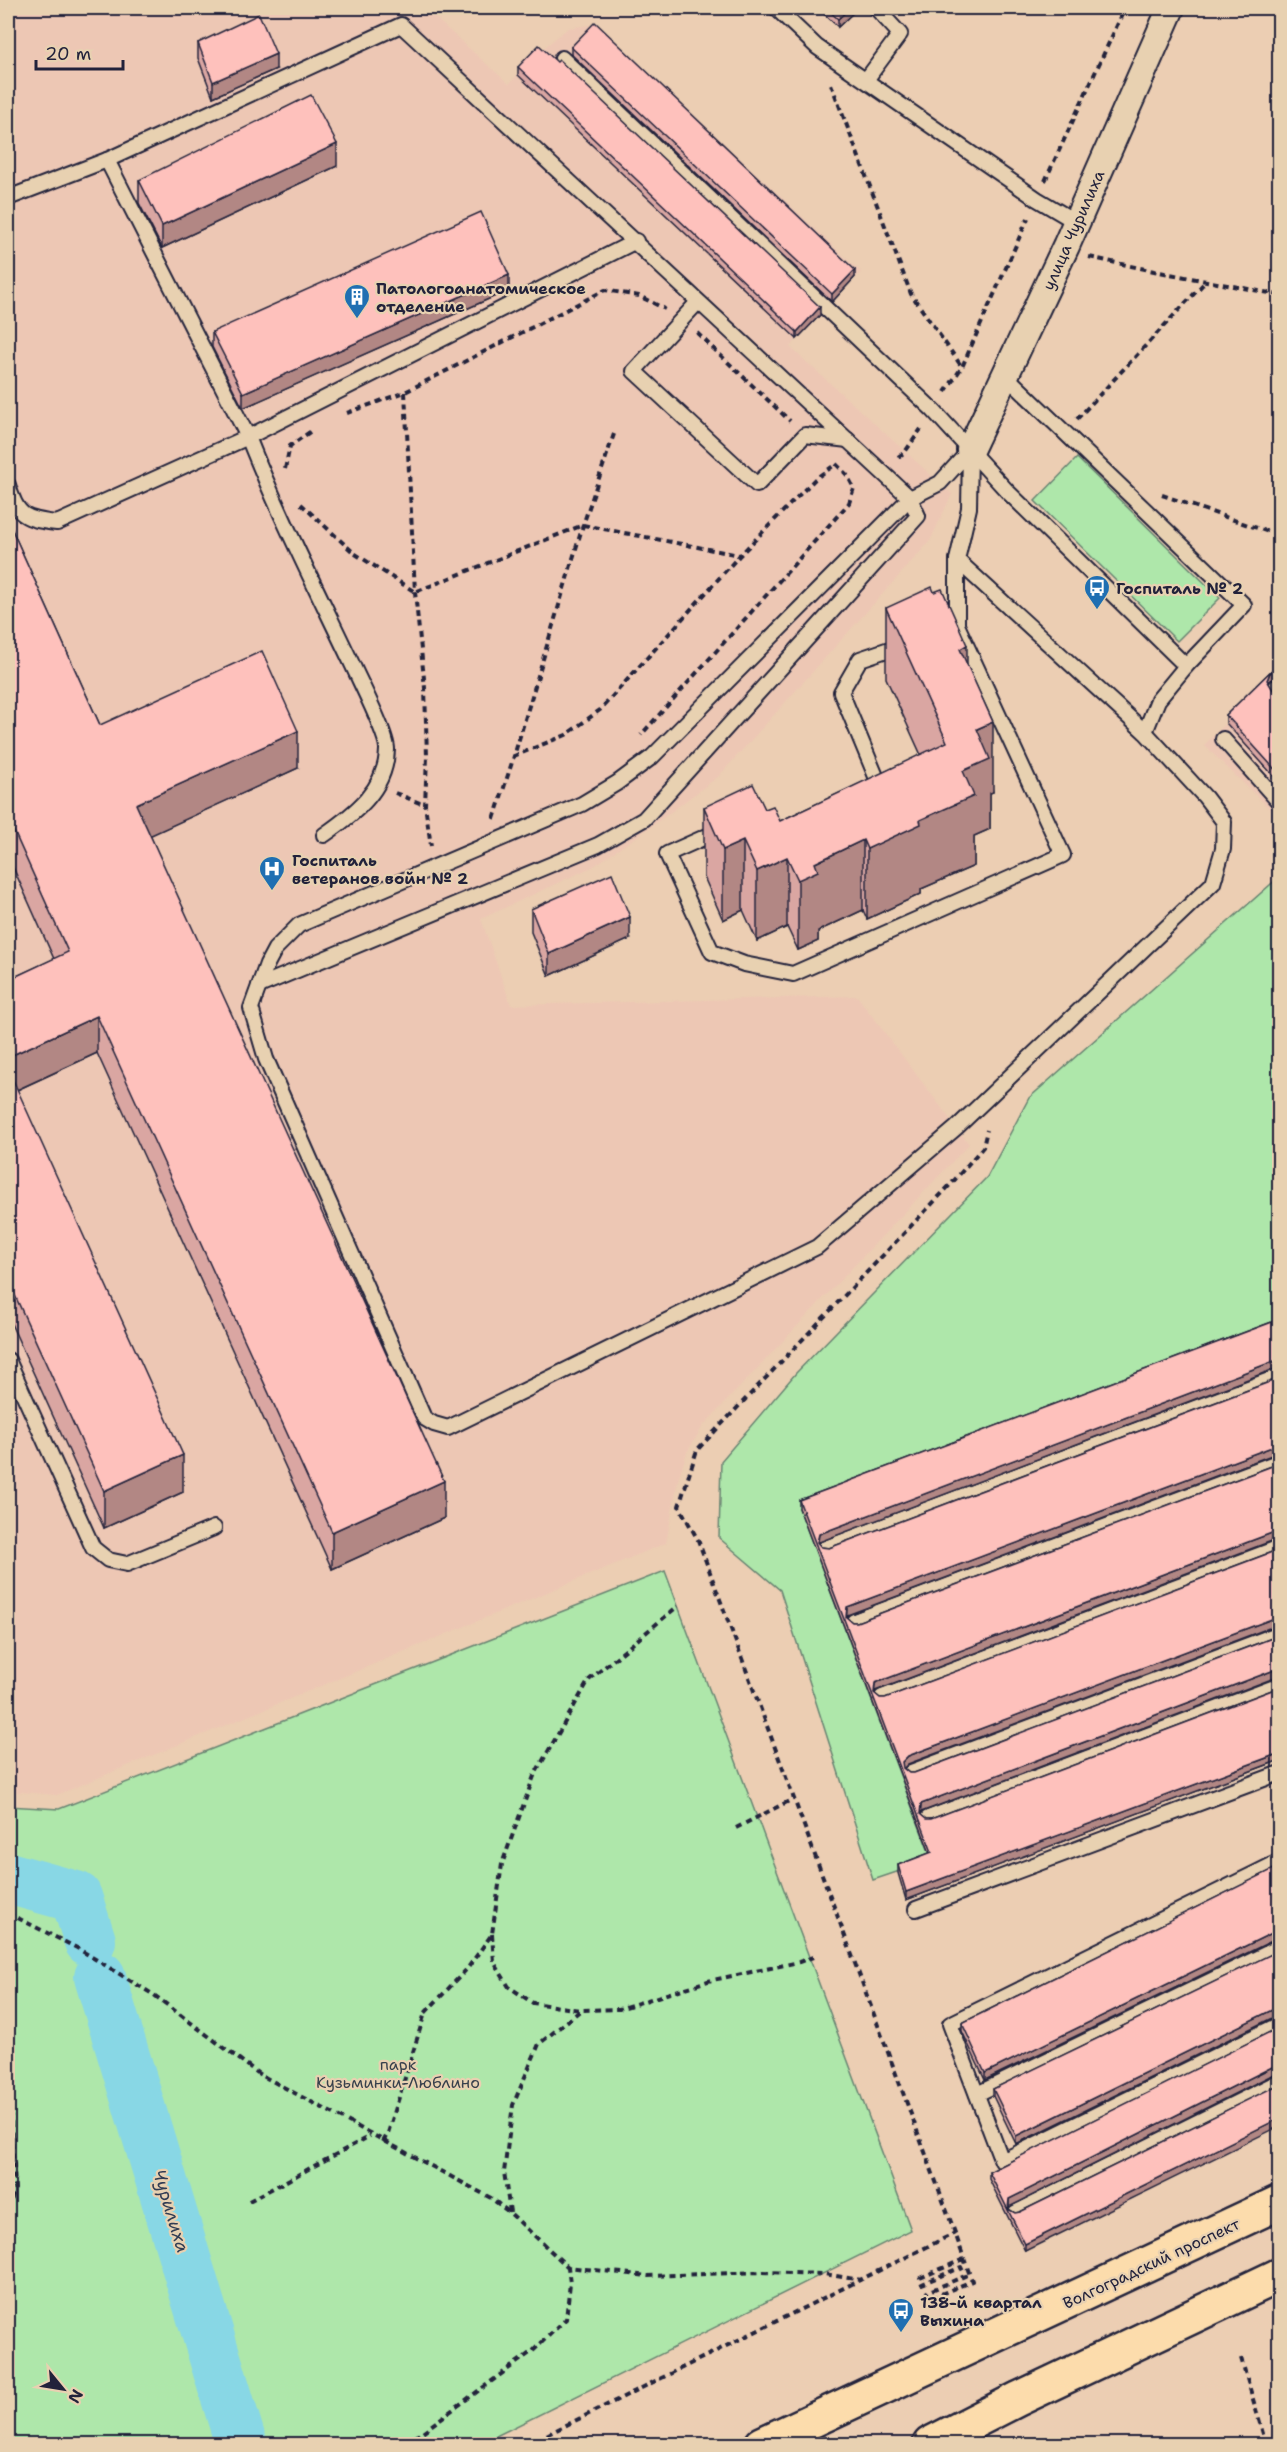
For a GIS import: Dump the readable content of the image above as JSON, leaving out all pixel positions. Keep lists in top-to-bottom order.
{
  "streets": {
    "main road": ["Волгоградский проспект"],
    "street": ["улица Чурилиха"]
  },
  "water": ["Чурилиха"],
  "parks": ["парк Кузьминки-Люблино"],
  "places": {
    "building": ["Патологоанатомическое отделение"],
    "bus stop": ["Госпиталь № 2", "138-й квартал Выхина"],
    "hospital": ["Госпиталь ветеранов войн № 2"]
  },
  "scale_bar": "20 m",
  "north": "bottom right"
}
